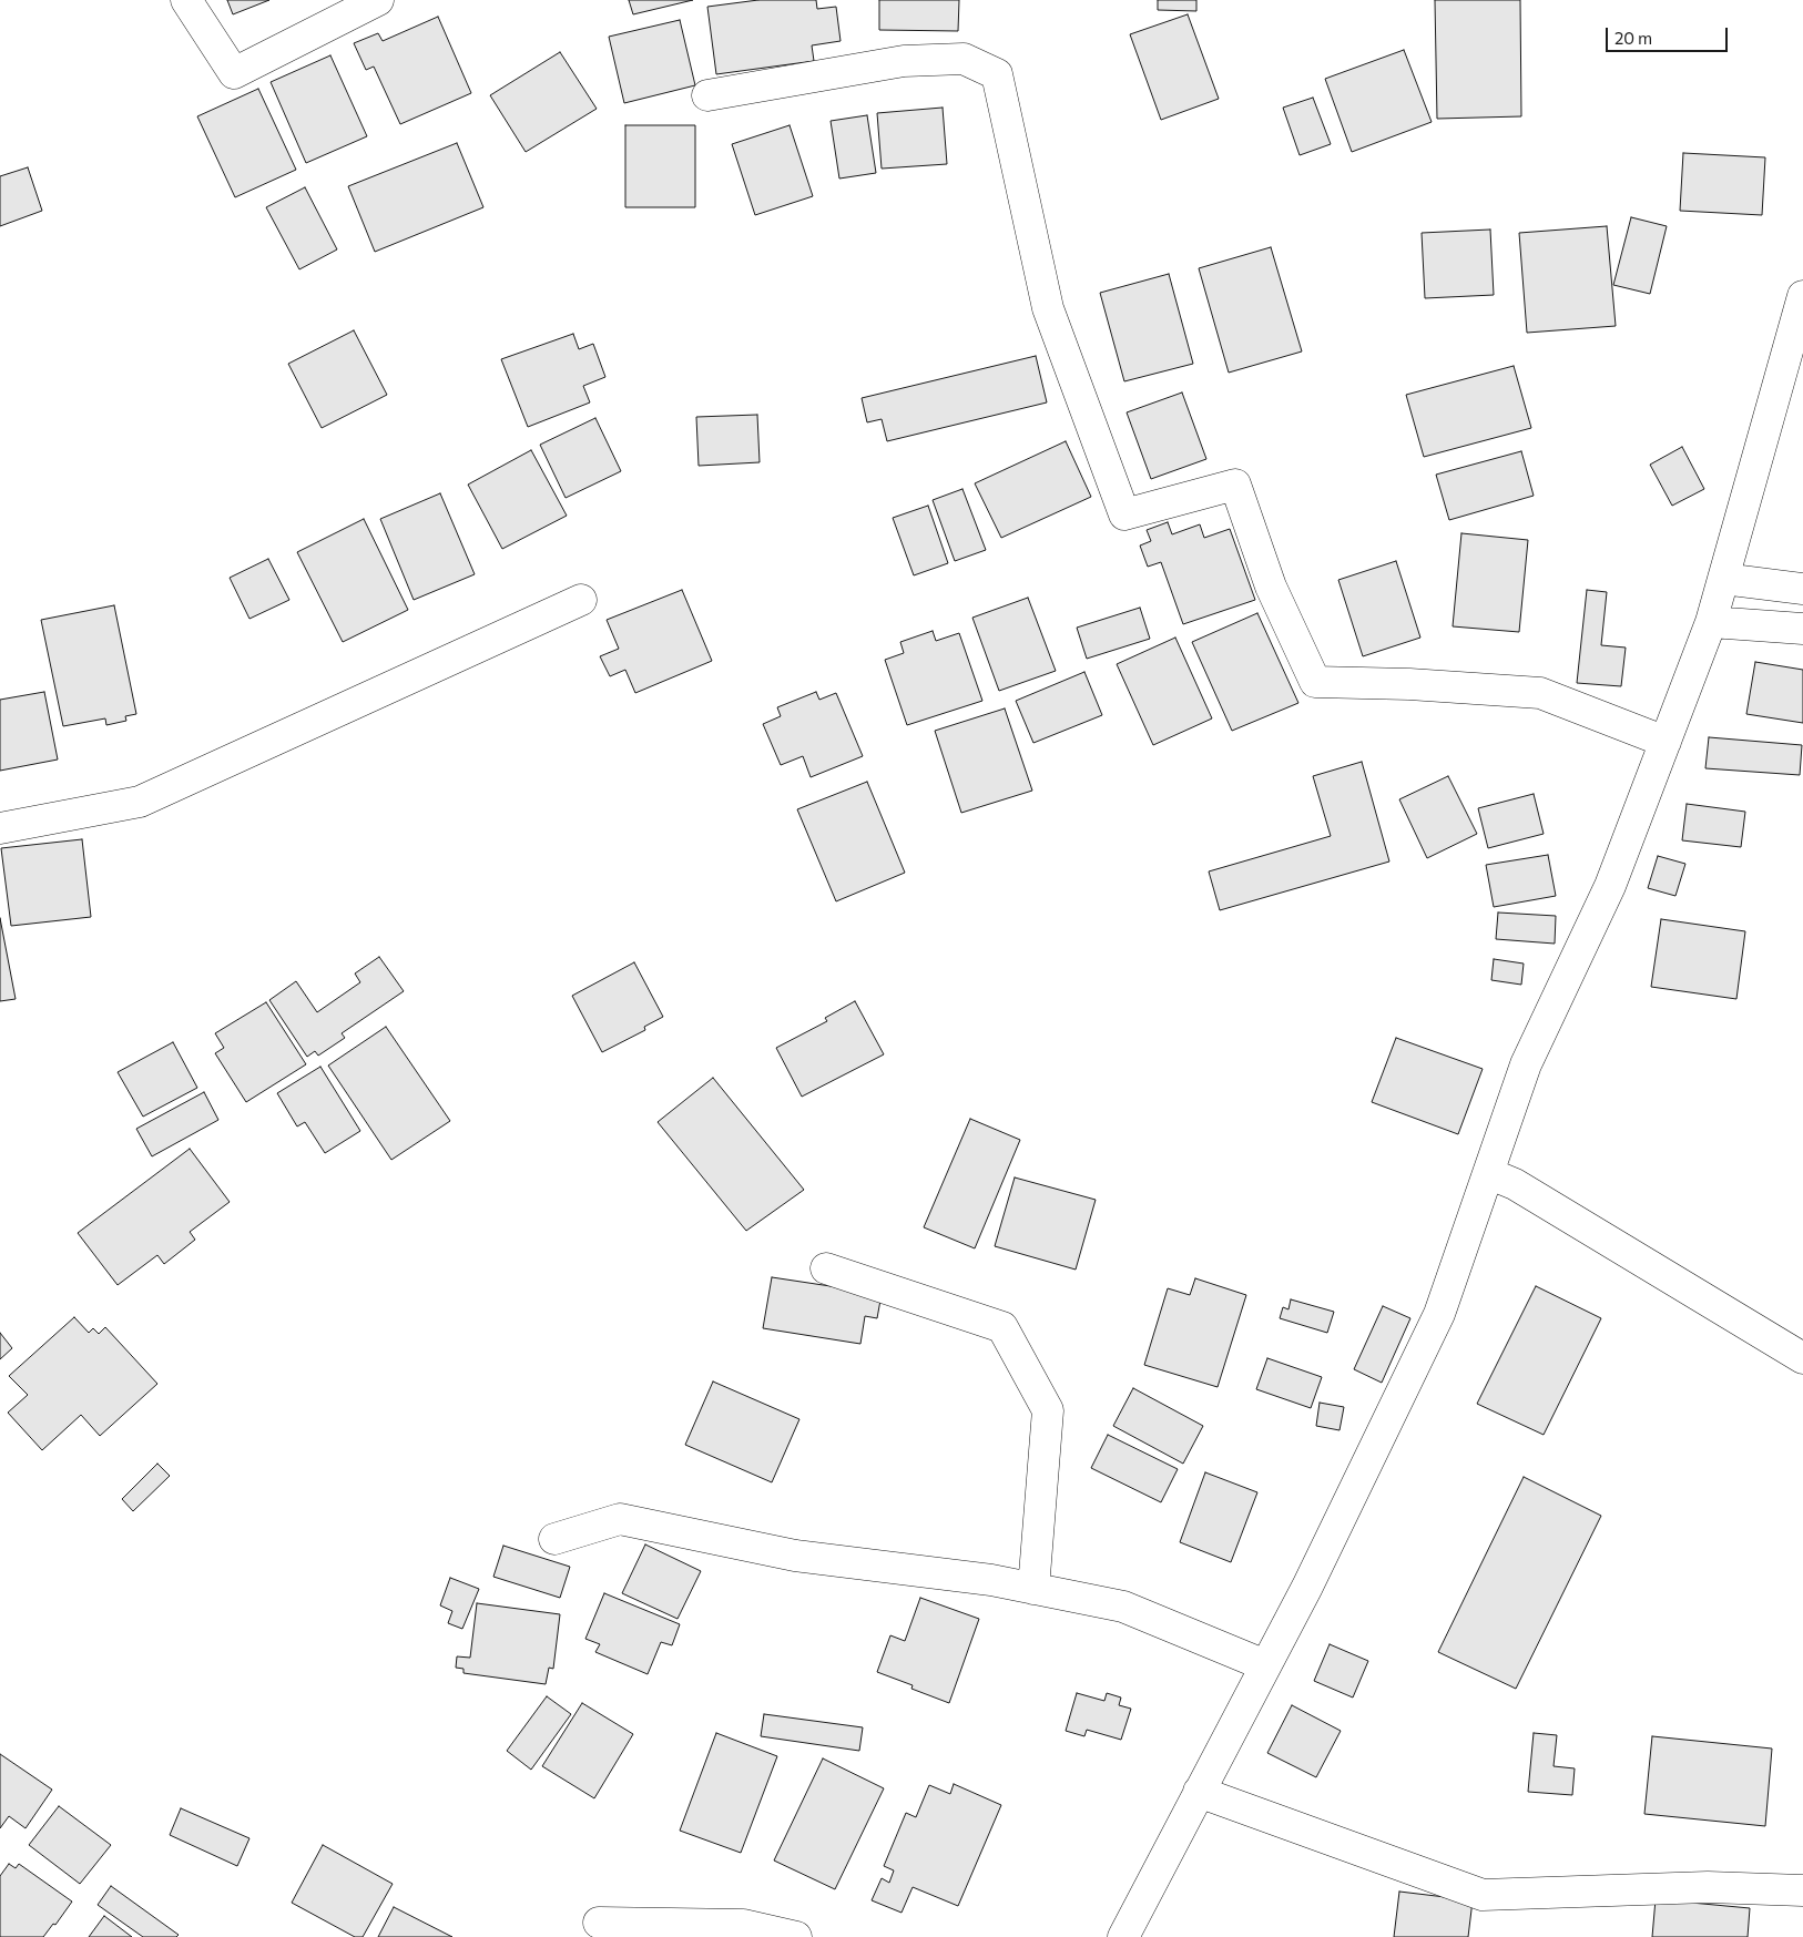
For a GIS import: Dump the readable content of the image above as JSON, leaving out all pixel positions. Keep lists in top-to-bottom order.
{
  "scale_bar": "20 m"
}
